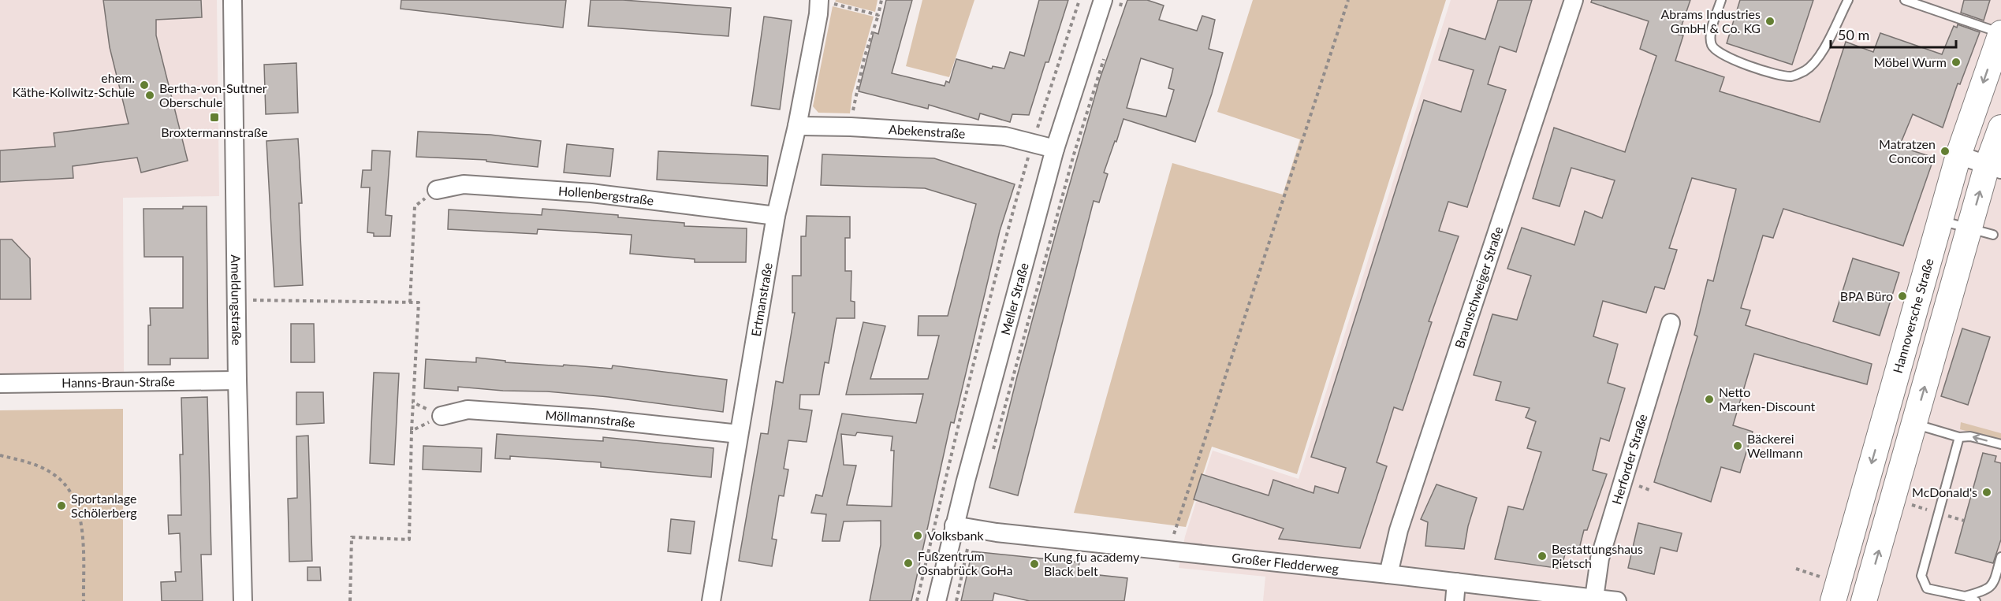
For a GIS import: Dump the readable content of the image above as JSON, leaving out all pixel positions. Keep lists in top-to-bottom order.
{
  "streets": {
    "main road": ["Hannoversche Straße"],
    "street": [
      "Abekenstraße",
      "Hollenbergstraße",
      "Braunschweiger Straße",
      "Meller Straße",
      "Ertmanstraße",
      "Ameldungstraße",
      "Hanns-Braun-Straße",
      "Möllmannstraße",
      "Herforder Straße",
      "Großer Fledderweg"
    ]
  },
  "crossings": [
    ["Abekenstraße", "Meller Straße"],
    ["Abekenstraße", "Ertmanstraße"],
    ["Hollenbergstraße", "Ertmanstraße"],
    ["Braunschweiger Straße", "Großer Fledderweg"],
    ["Meller Straße", "Großer Fledderweg"],
    ["Ertmanstraße", "Möllmannstraße"],
    ["Ameldungstraße", "Hanns-Braun-Straße"],
    ["Herforder Straße", "Großer Fledderweg"]
  ],
  "places": {
    "other": [
      "Abrams Industries GmbH & Co. KG",
      "Möbel Wurm",
      "ehem. Käthe-Kollwitz-Schule",
      "Bertha-von-Suttner Oberschule",
      "Matratzen Concord",
      "BPA Büro",
      "Netto Marken-Discount",
      "Bäckerei Wellmann",
      "McDonald's",
      "Sportanlage Schölerberg",
      "Volksbank",
      "Bestattungshaus Pietsch",
      "Fußzentrum Osnabrück GoHa",
      "Kung fu academy Black belt"
    ],
    "transit": ["Broxtermannstraße"]
  },
  "scale_bar": "50 m"
}
